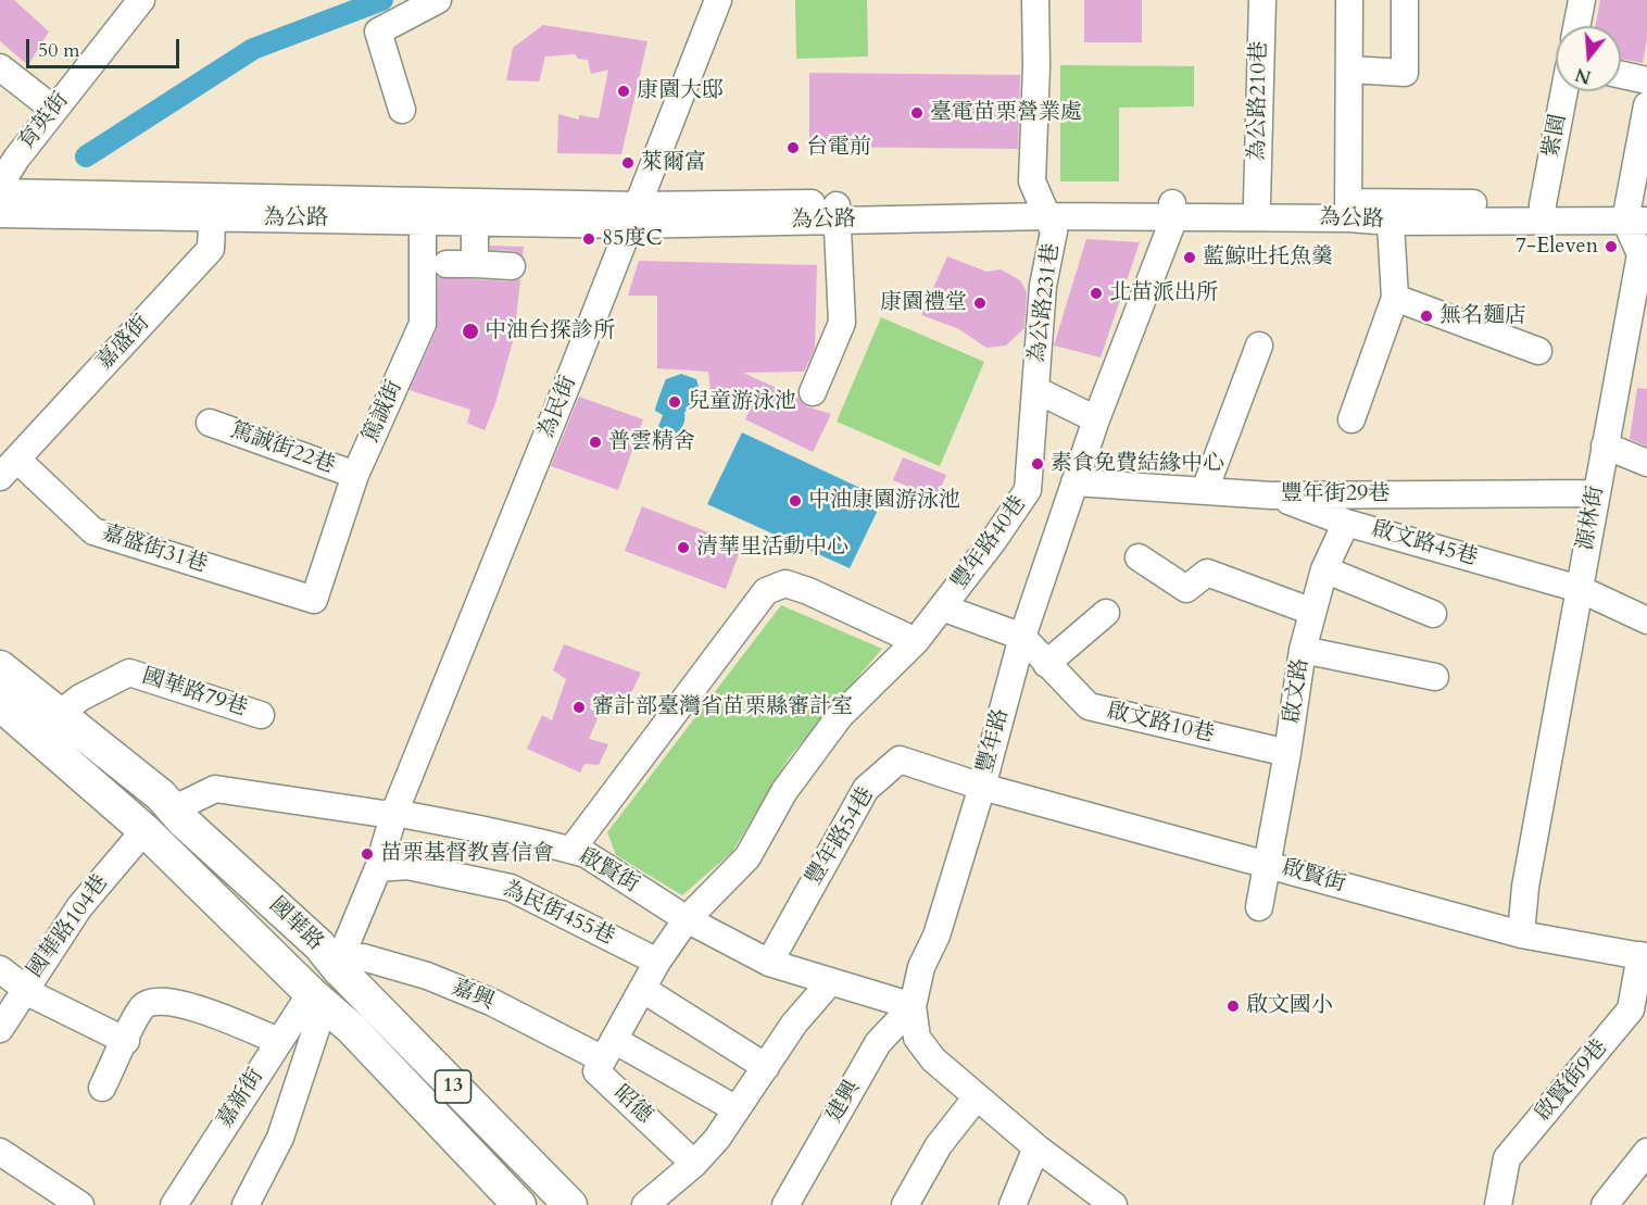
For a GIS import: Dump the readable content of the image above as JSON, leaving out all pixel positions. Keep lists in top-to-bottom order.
{
  "streets": {
    "main road": ["國華路", "13"],
    "street": [
      "為公路210巷",
      "育英街",
      "紫園",
      "為公路",
      "為公路231巷",
      "嘉盛街",
      "為民街",
      "篤誠街",
      "篤誠街22巷",
      "豐年街29巷",
      "源林街",
      "豐年路40巷",
      "啟文路45巷",
      "嘉盛街31巷",
      "啟文路",
      "國華路79巷",
      "啟文路10巷",
      "豐年路",
      "豐年路54巷",
      "啟賢街",
      "為民街455巷",
      "國華路104巷",
      "嘉興",
      "啟賢街9巷",
      "嘉新街",
      "建興",
      "昭德"
    ]
  },
  "crossings": [
    ["為公路210巷", "為公路"],
    ["紫園", "為公路"],
    ["為公路", "為公路231巷"],
    ["為公路", "嘉盛街"],
    ["為公路", "為民街"],
    ["為公路", "篤誠街"],
    ["為公路", "源林街"],
    ["為公路", "豐年路"],
    ["為公路231巷", "豐年路40巷"],
    ["嘉盛街", "嘉盛街31巷"],
    ["為民街", "啟賢街"],
    ["為民街", "為民街455巷"],
    ["為民街", "國華路"],
    ["為民街", "嘉興"],
    ["篤誠街", "篤誠街22巷"],
    ["篤誠街", "嘉盛街31巷"],
    ["豐年街29巷", "源林街"],
    ["豐年街29巷", "啟文路45巷"],
    ["豐年街29巷", "豐年路"],
    ["源林街", "啟文路45巷"],
    ["源林街", "啟賢街"],
    ["豐年路40巷", "啟文路10巷"],
    ["豐年路40巷", "豐年路"],
    ["啟文路45巷", "啟文路"],
    ["啟文路", "啟文路10巷"],
    ["啟文路", "啟賢街"],
    ["國華路79巷", "國華路"],
    ["啟文路10巷", "豐年路"],
    ["豐年路", "豐年路54巷"],
    ["豐年路", "啟賢街"],
    ["豐年路", "建興"],
    ["豐年路54巷", "啟賢街"],
    ["啟賢街", "國華路"],
    ["啟賢街", "啟賢街9巷"],
    ["啟賢街", "建興"],
    ["國華路", "國華路104巷"],
    ["國華路", "嘉興"],
    ["國華路", "嘉新街"],
    ["嘉興", "昭德"]
  ],
  "places": [
    "康園大邸",
    "臺電苗栗營業處",
    "台電前",
    "萊爾富",
    "85度C",
    "7-Eleven",
    "藍鯨吐托魚羹",
    "北苗派出所",
    "康園禮堂",
    "無名麵店",
    "中油台探診所",
    "兒童游泳池",
    "普雲精舍",
    "素食免費結緣中心",
    "中油康園游泳池",
    "清華里活動中心",
    "審計部臺灣省苗栗縣審計室",
    "苗栗基督教喜信會",
    "啟文國小"
  ],
  "scale_bar": "50 m",
  "north": "bottom"
}
